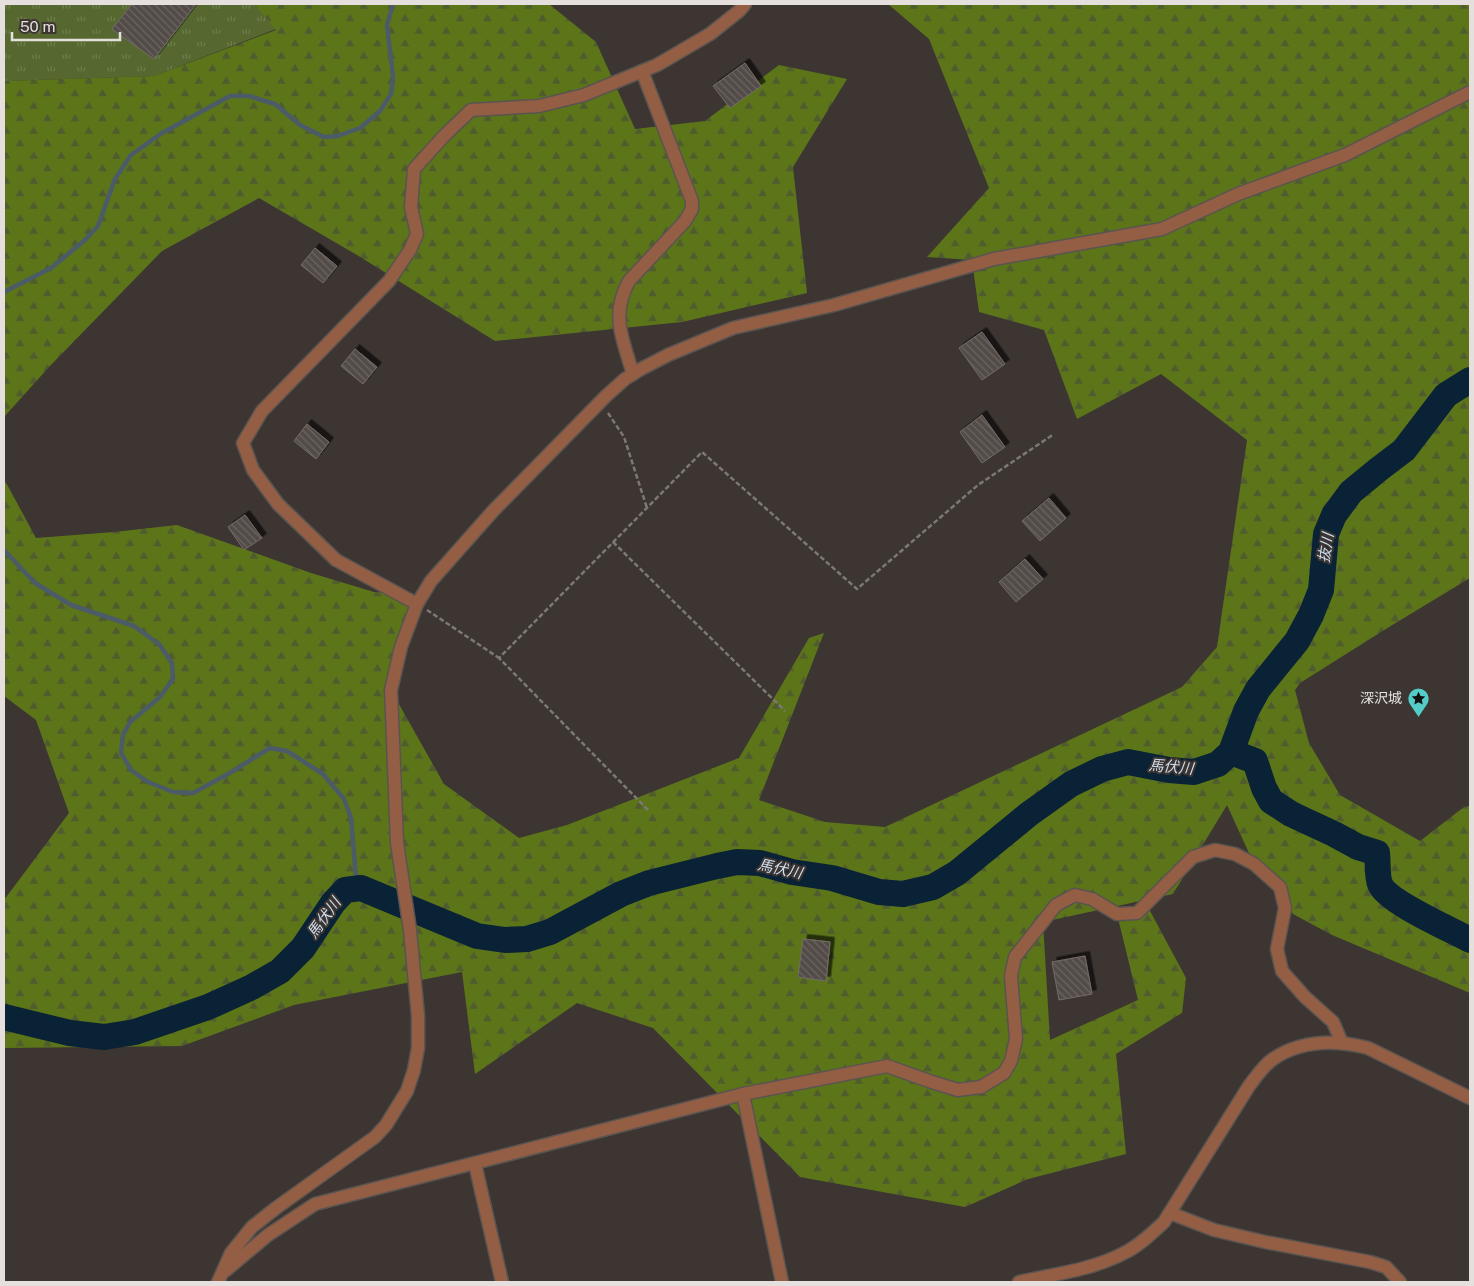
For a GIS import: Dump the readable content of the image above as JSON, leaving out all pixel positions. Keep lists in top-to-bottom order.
{
  "water": ["抜川", "馬伏川"],
  "places": {
    "place": ["深沢城"]
  },
  "scale_bar": "50 m"
}
